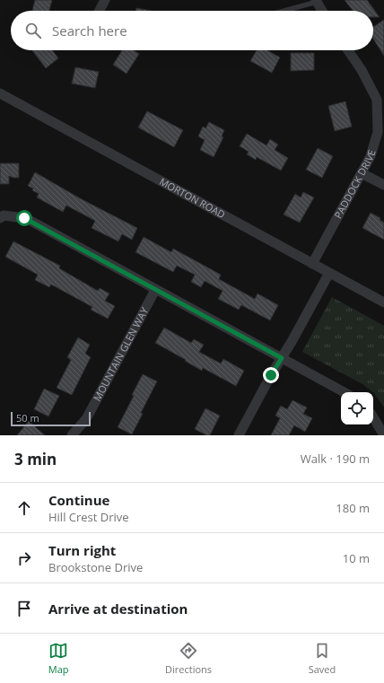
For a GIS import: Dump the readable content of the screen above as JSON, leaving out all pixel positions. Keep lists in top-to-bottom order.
{
  "streets": {
    "street": ["PADDOCK DRIVE", "MORTON ROAD", "MOUNTAIN GLEN WAY"]
  },
  "crossings": [
    ["PADDOCK DRIVE", "MORTON ROAD"]
  ],
  "scale_bar": "50 m",
  "page": {
    "search": "Search here",
    "scale": "50 m",
    "heading": ["3 min", "Walk · 190 m"],
    "list": [
      ["Continue", "Hill Crest Drive", "180 m"],
      ["Turn right", "Brookstone Drive", "10 m"],
      "Arrive at destination"
    ],
    "nav": ["Map", "Directions", "Saved"]
  }
}
